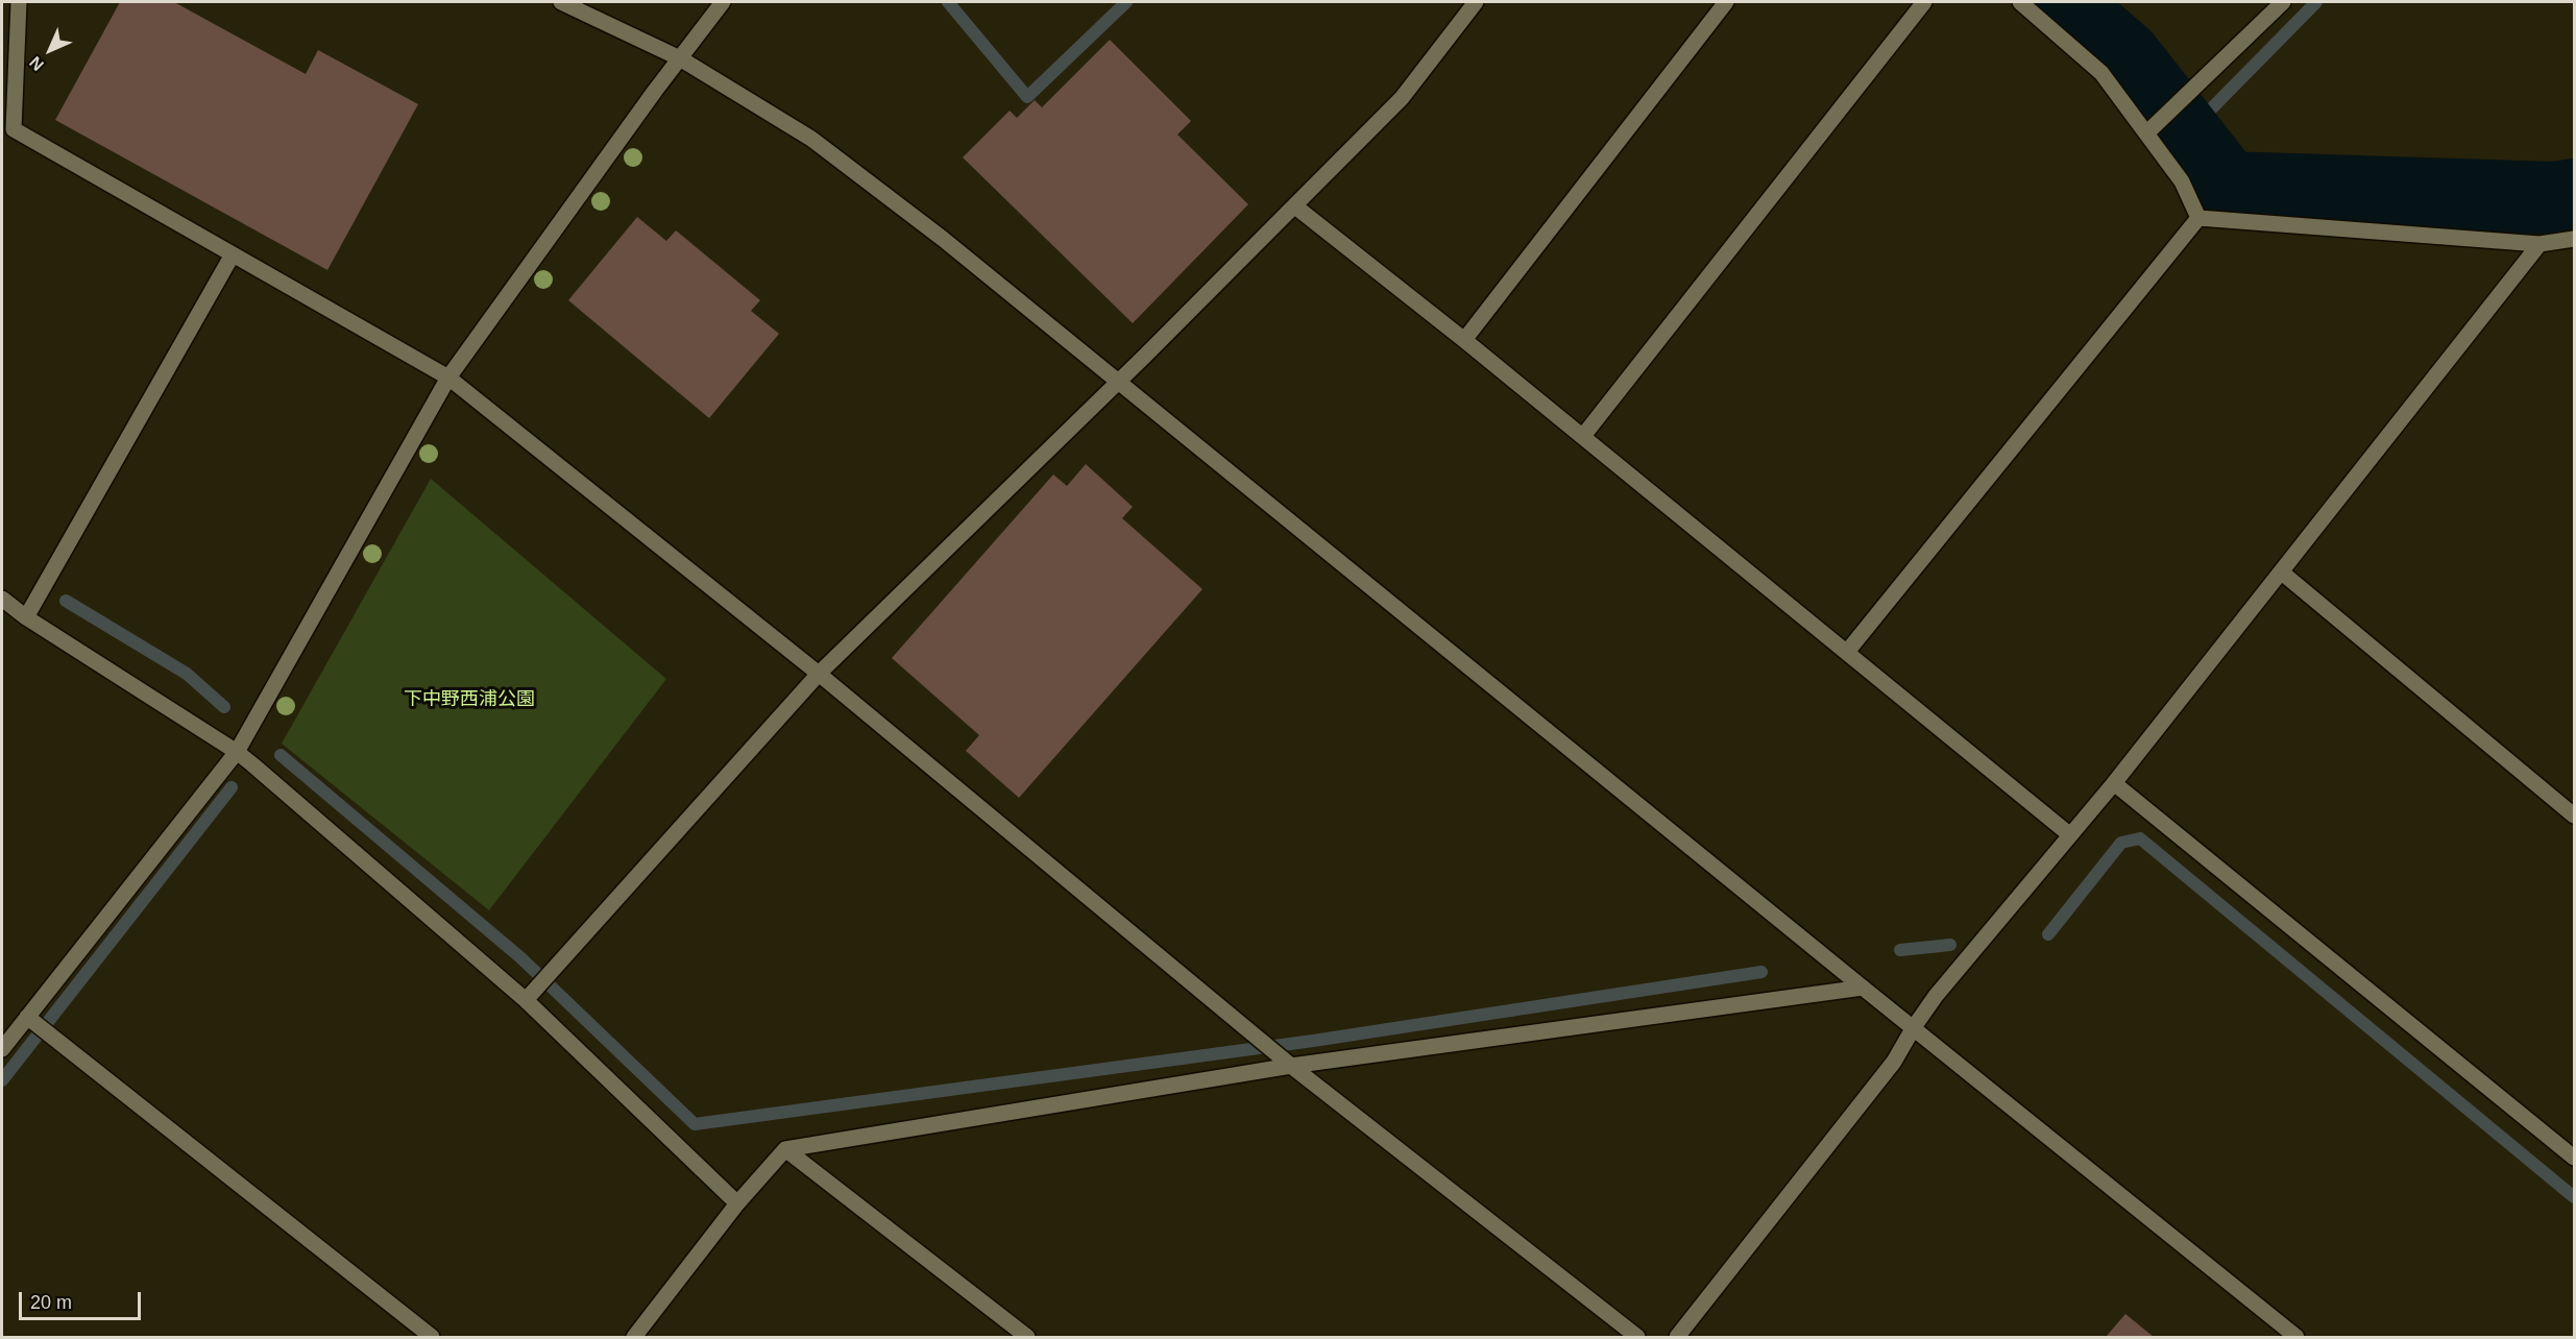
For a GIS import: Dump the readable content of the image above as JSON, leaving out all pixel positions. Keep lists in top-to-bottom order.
{
  "parks": ["下中野西浦公園"],
  "scale_bar": "20 m",
  "north": "bottom left"
}
